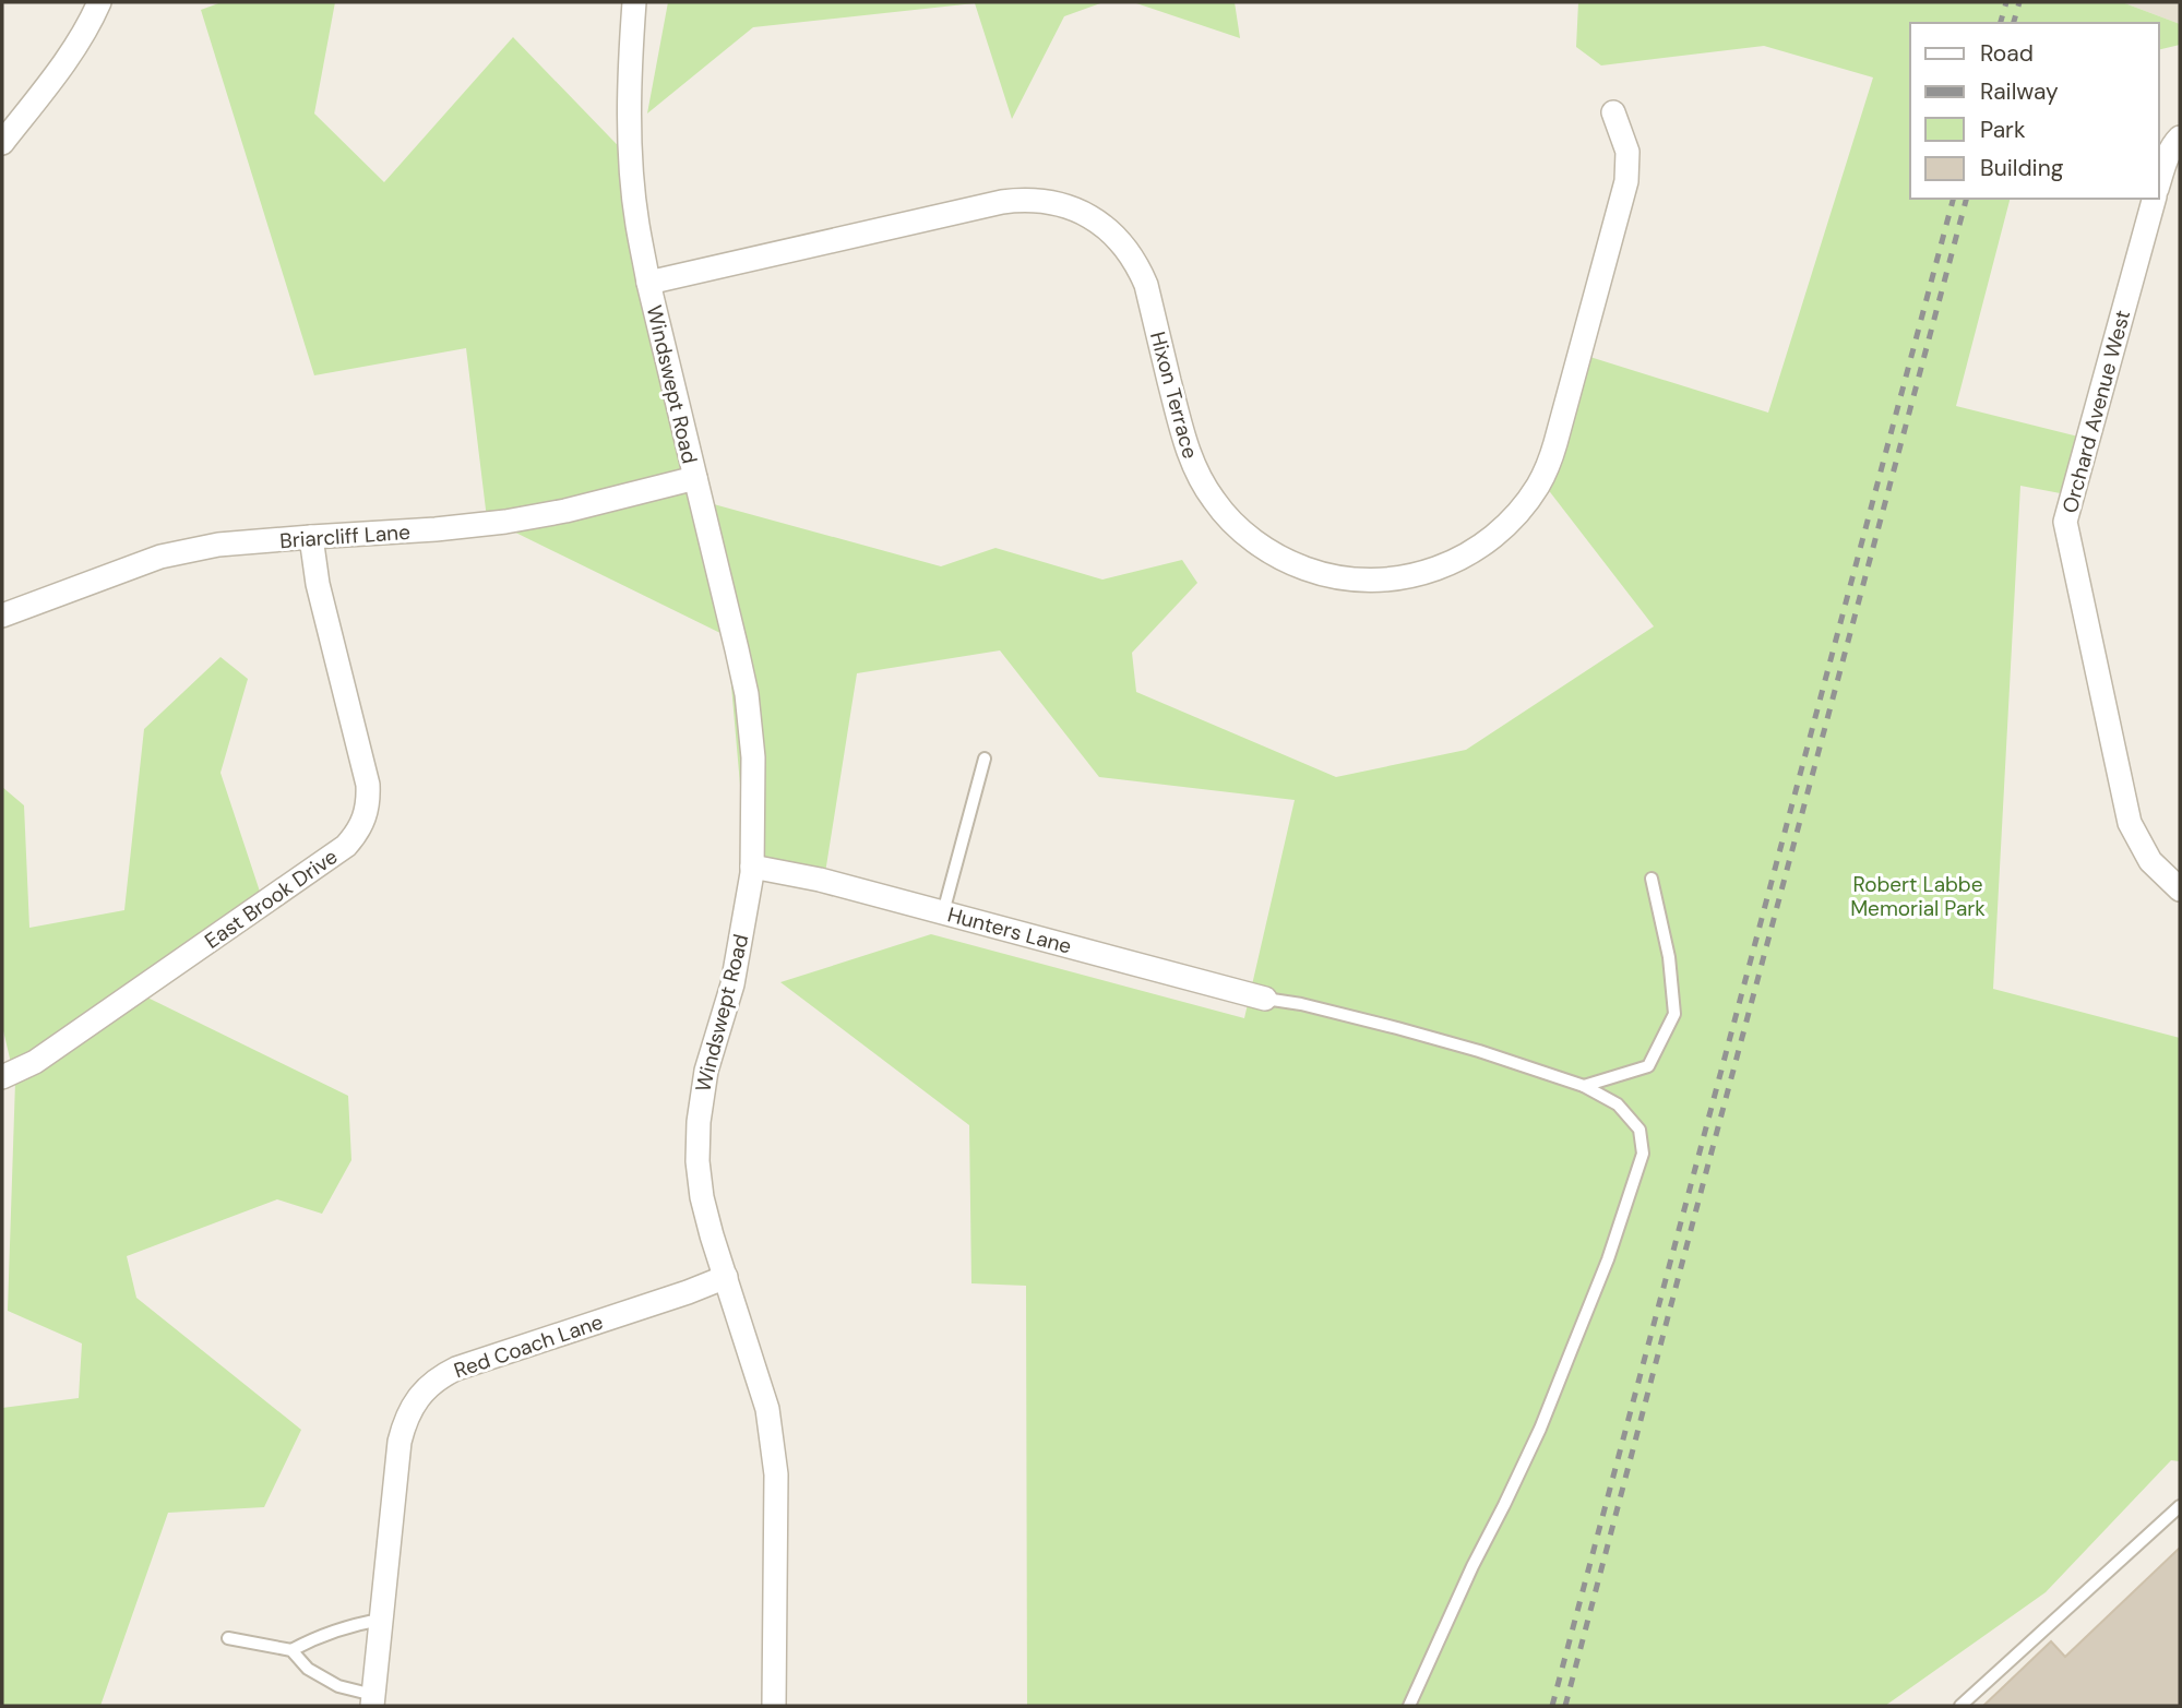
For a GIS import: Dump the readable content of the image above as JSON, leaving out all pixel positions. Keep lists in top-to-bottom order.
{
  "streets": {
    "street": [
      "Windswept Road",
      "Hixon Terrace",
      "Orchard Avenue West",
      "Briarcliff Lane",
      "East Brook Drive",
      "Hunters Lane",
      "Red Coach Lane"
    ]
  },
  "crossings": [
    ["Windswept Road", "Hixon Terrace"],
    ["Windswept Road", "Briarcliff Lane"],
    ["Windswept Road", "Hunters Lane"],
    ["Windswept Road", "Red Coach Lane"],
    ["Briarcliff Lane", "East Brook Drive"]
  ],
  "parks": ["Robert Labbe Memorial Park"],
  "legend": [
    "Road",
    "Railway",
    "Park",
    "Building"
  ]
}
